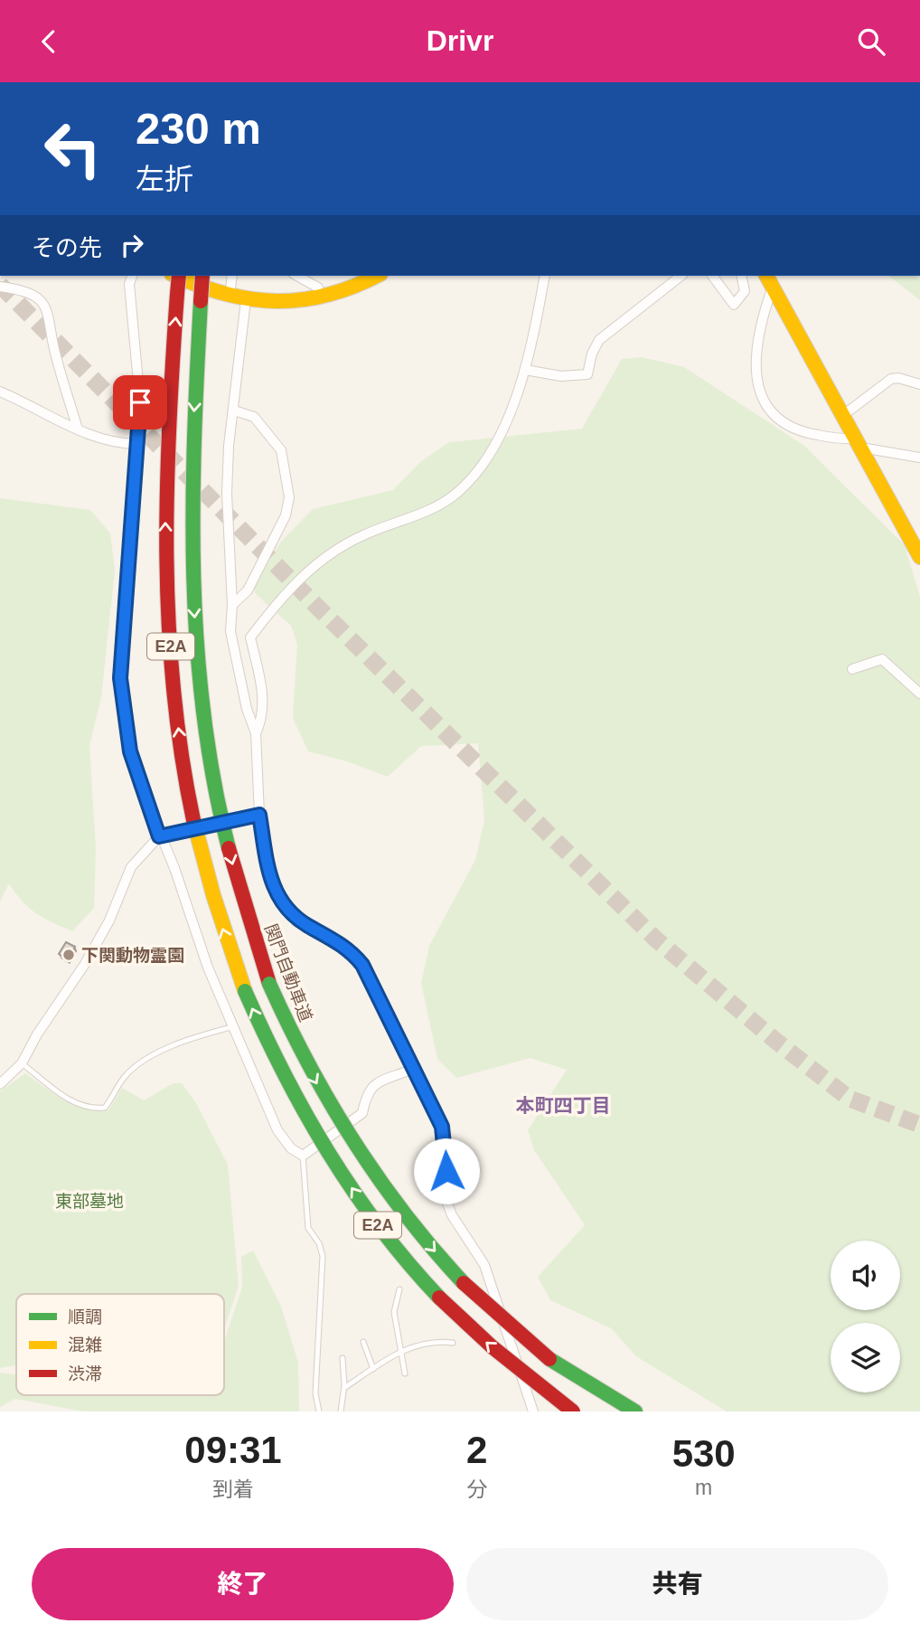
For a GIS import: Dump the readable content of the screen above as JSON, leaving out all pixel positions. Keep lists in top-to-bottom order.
{
  "streets": {
    "main road": ["E2A", "関門自動車道"]
  },
  "districts": ["本町四丁目"],
  "parks": ["東部墓地"],
  "places": ["下関動物霊園"],
  "legend": ["順調", "混雑", "渋滞"],
  "page": {
    "header": "Drivr",
    "turn": ["230 m", "左折"],
    "then": "その先",
    "eta": [
      "09:31",
      "到着",
      "2",
      "分",
      "530",
      "m"
    ],
    "buttons": ["終了", "共有"]
  }
}
